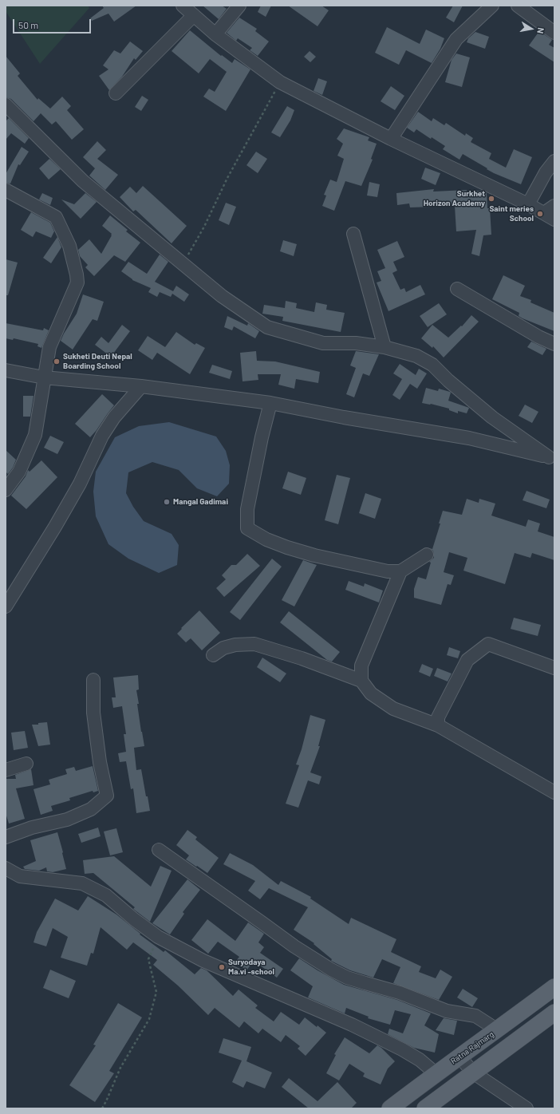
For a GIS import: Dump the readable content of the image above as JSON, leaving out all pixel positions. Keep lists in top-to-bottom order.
{
  "streets": {
    "main road": ["Ratna Rajmarg"]
  },
  "places": [
    "Surkhet Horizon Academy",
    "Saint meries School",
    "Sukheti Deuti Nepal Boarding School",
    "Mangal Gadimai",
    "Suryodaya Ma.vi -school"
  ],
  "scale_bar": "50 m",
  "north": "right"
}
